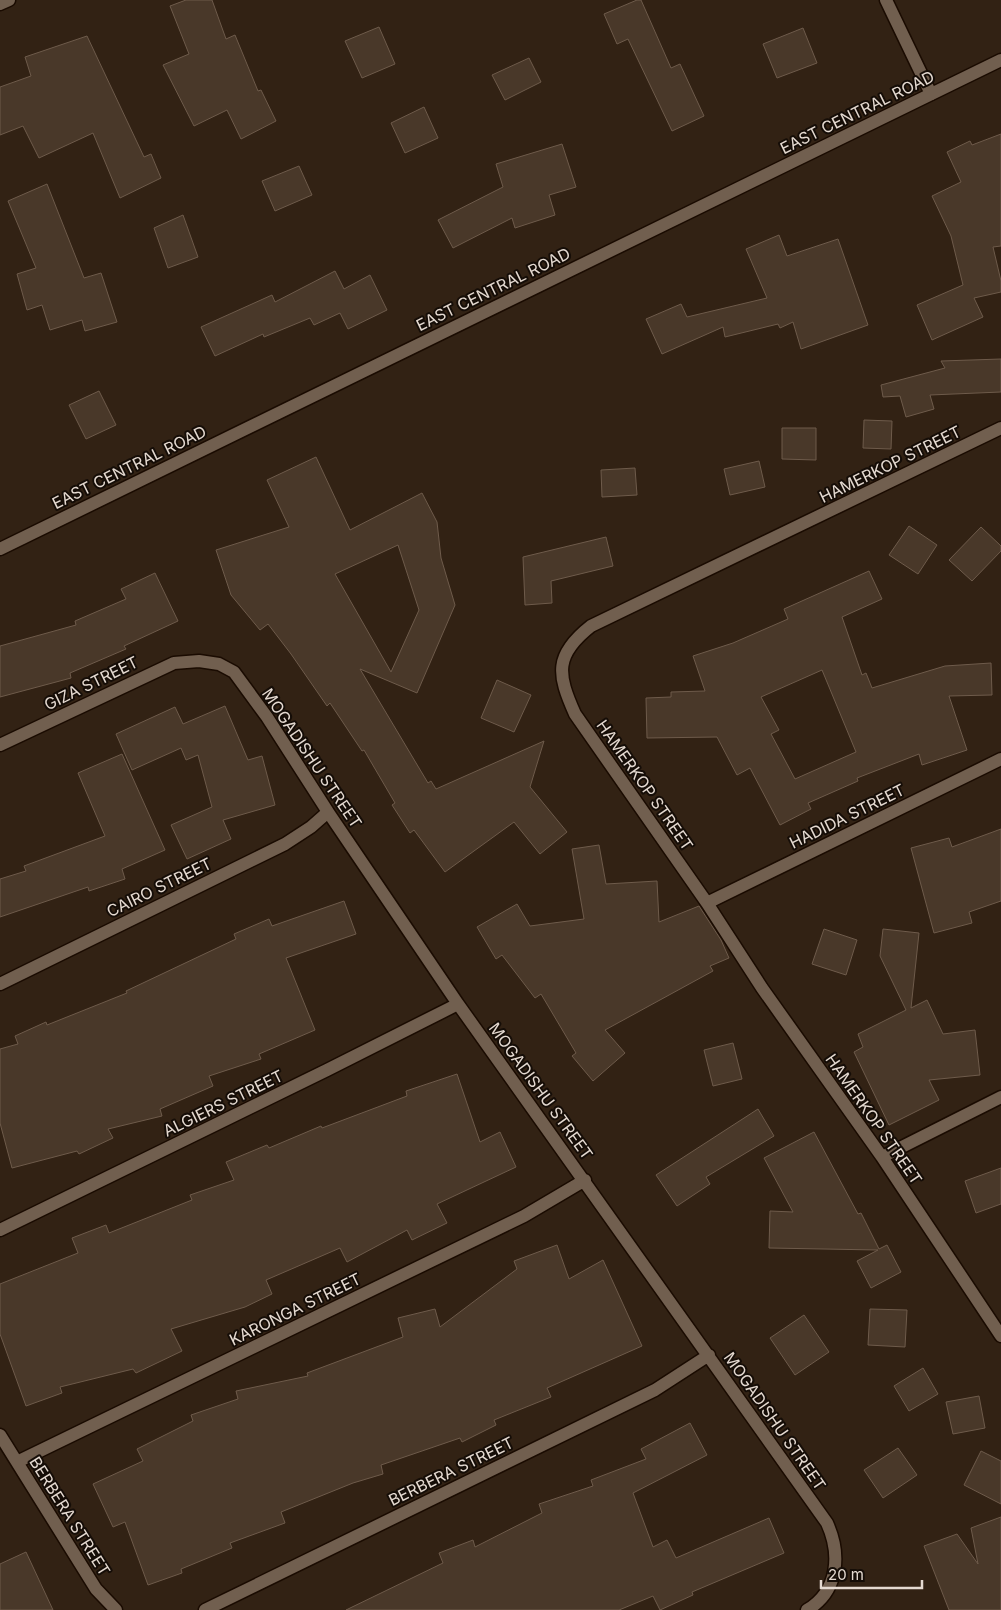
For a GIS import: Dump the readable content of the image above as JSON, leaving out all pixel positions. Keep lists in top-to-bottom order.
{
  "streets": {
    "street": [
      "EAST CENTRAL ROAD",
      "HAMERKOP STREET",
      "GIZA STREET",
      "MOGADISHU STREET",
      "HADIDA STREET",
      "CAIRO STREET",
      "ALGIERS STREET",
      "KARONGA STREET",
      "BERBERA STREET"
    ]
  },
  "crossings": [
    ["HAMERKOP STREET", "HADIDA STREET"],
    ["GIZA STREET", "MOGADISHU STREET"],
    ["MOGADISHU STREET", "CAIRO STREET"],
    ["MOGADISHU STREET", "ALGIERS STREET"],
    ["MOGADISHU STREET", "KARONGA STREET"],
    ["MOGADISHU STREET", "BERBERA STREET"],
    ["KARONGA STREET", "BERBERA STREET"]
  ],
  "scale_bar": "20 m"
}
